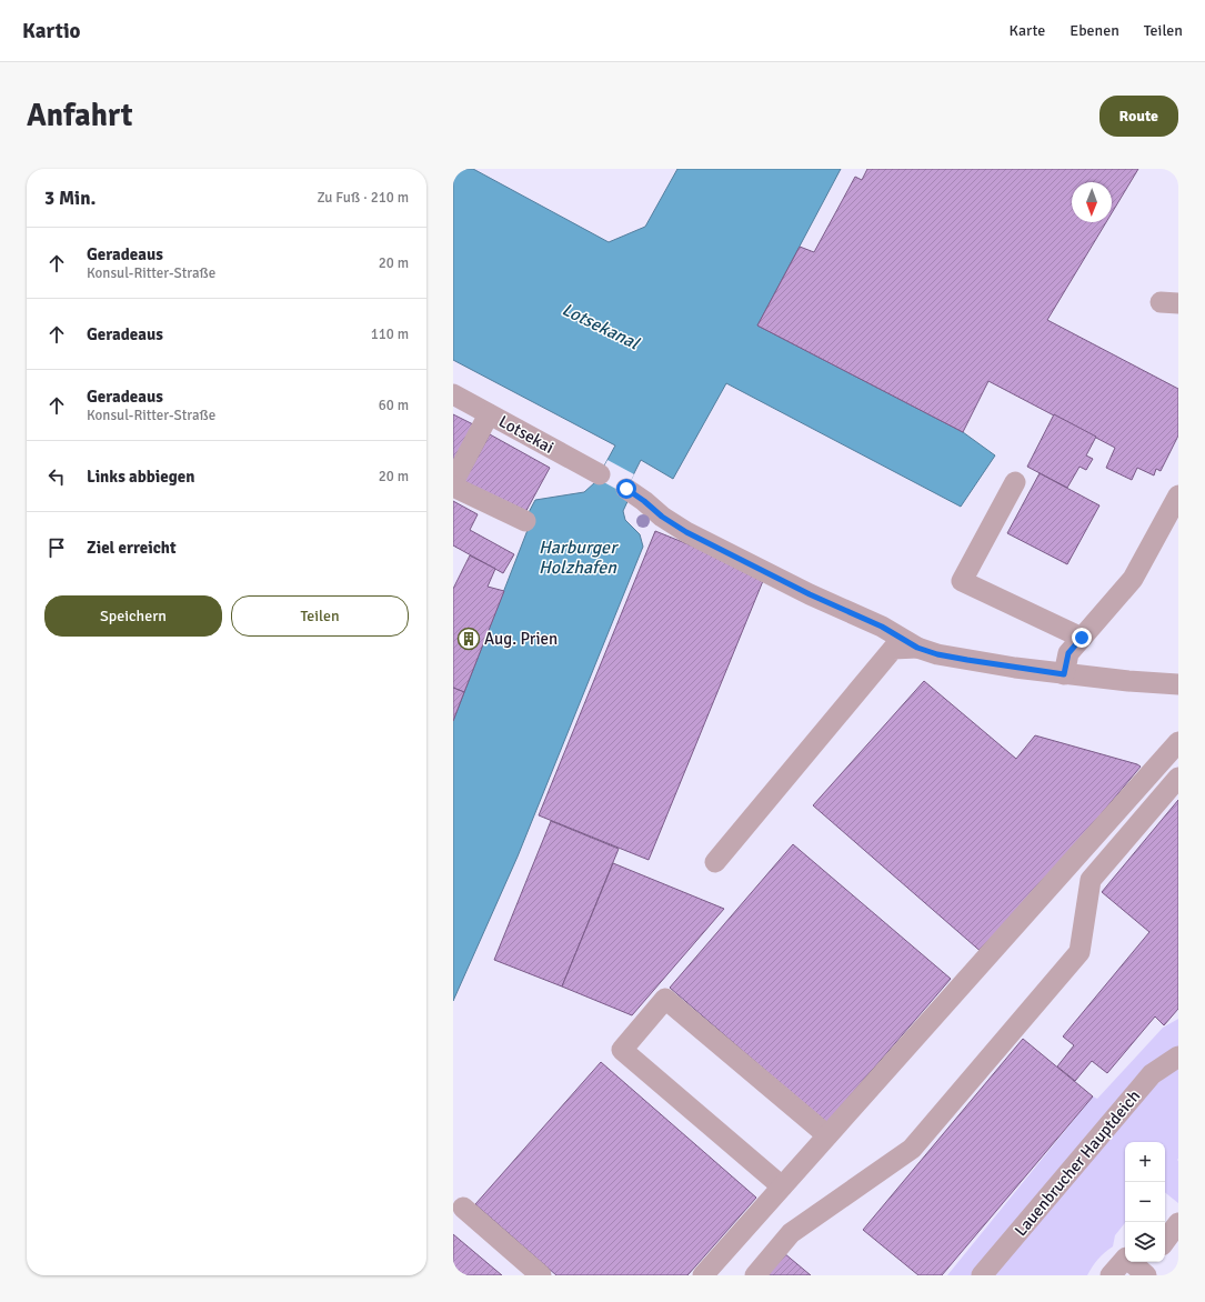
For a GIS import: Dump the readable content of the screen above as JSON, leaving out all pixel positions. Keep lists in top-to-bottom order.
{
  "streets": {
    "street": ["Lotsekai", "Lauenbrucher Hauptdeich"]
  },
  "water": ["Lotsekanal", "Harburger Holzhafen"],
  "places": {
    "building": ["Aug. Prien"]
  },
  "north": "bottom",
  "page": {
    "header": "Kartio",
    "nav": ["Karte", "Ebenen", "Teilen"],
    "buttons": [
      "Route",
      ["Speichern", "Teilen"]
    ],
    "title": "Anfahrt",
    "heading": ["3 Min.", "Zu Fuß · 210 m"],
    "list": [
      ["Geradeaus", "Konsul-Ritter-Straße", "20 m"],
      ["Geradeaus", "110 m"],
      ["Geradeaus", "Konsul-Ritter-Straße", "60 m"],
      ["Links abbiegen", "20 m"],
      "Ziel erreicht"
    ],
    "map_buttons": ["+", "−"]
  }
}
